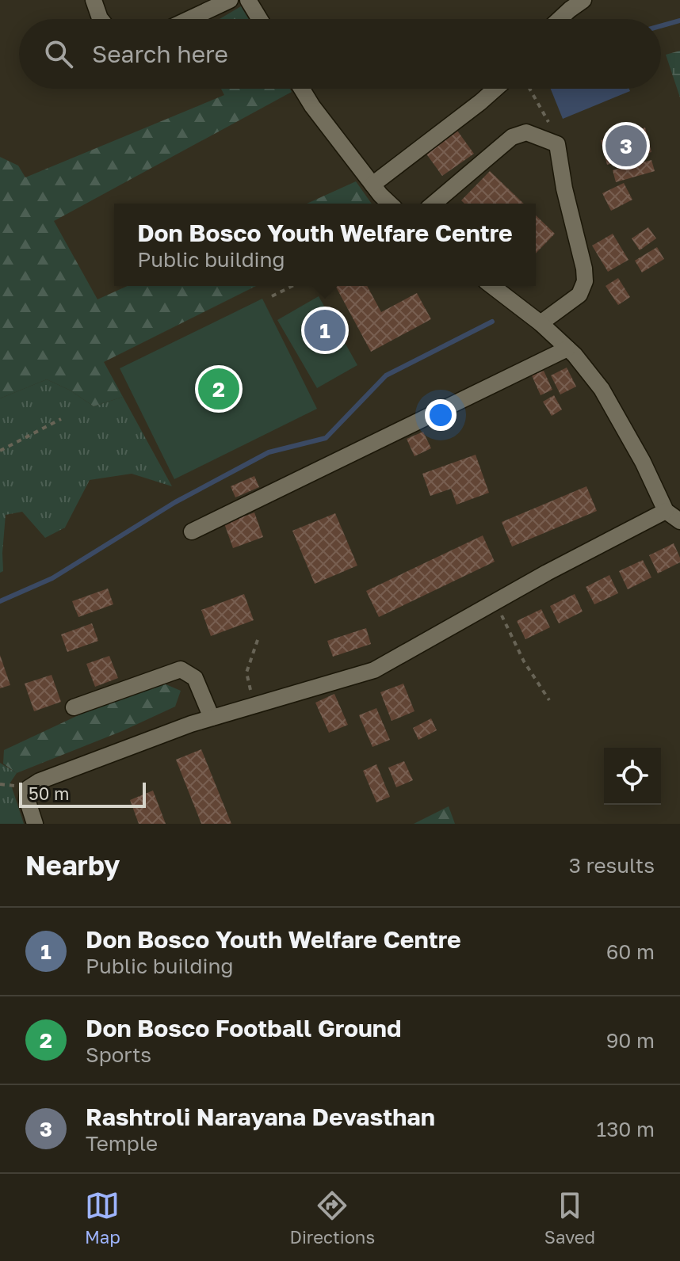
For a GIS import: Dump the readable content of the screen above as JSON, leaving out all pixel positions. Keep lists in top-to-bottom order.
{
  "scale_bar": "50 m",
  "page": {
    "search": "Search here",
    "pins": ["3", "1", "2"],
    "popup": ["Don Bosco Youth Welfare Centre", "Public building"],
    "scale": "50 m",
    "heading": ["Nearby", "3 results"],
    "list": [
      {
        "mark": "1",
        "name": "Don Bosco Youth Welfare Centre",
        "note": "Public building",
        "value": "60 m"
      },
      {
        "mark": "2",
        "name": "Don Bosco Football Ground",
        "note": "Sports",
        "value": "90 m"
      },
      {
        "mark": "3",
        "name": "Rashtroli Narayana Devasthan",
        "note": "Temple",
        "value": "130 m"
      }
    ],
    "nav": ["Map", "Directions", "Saved"]
  }
}
